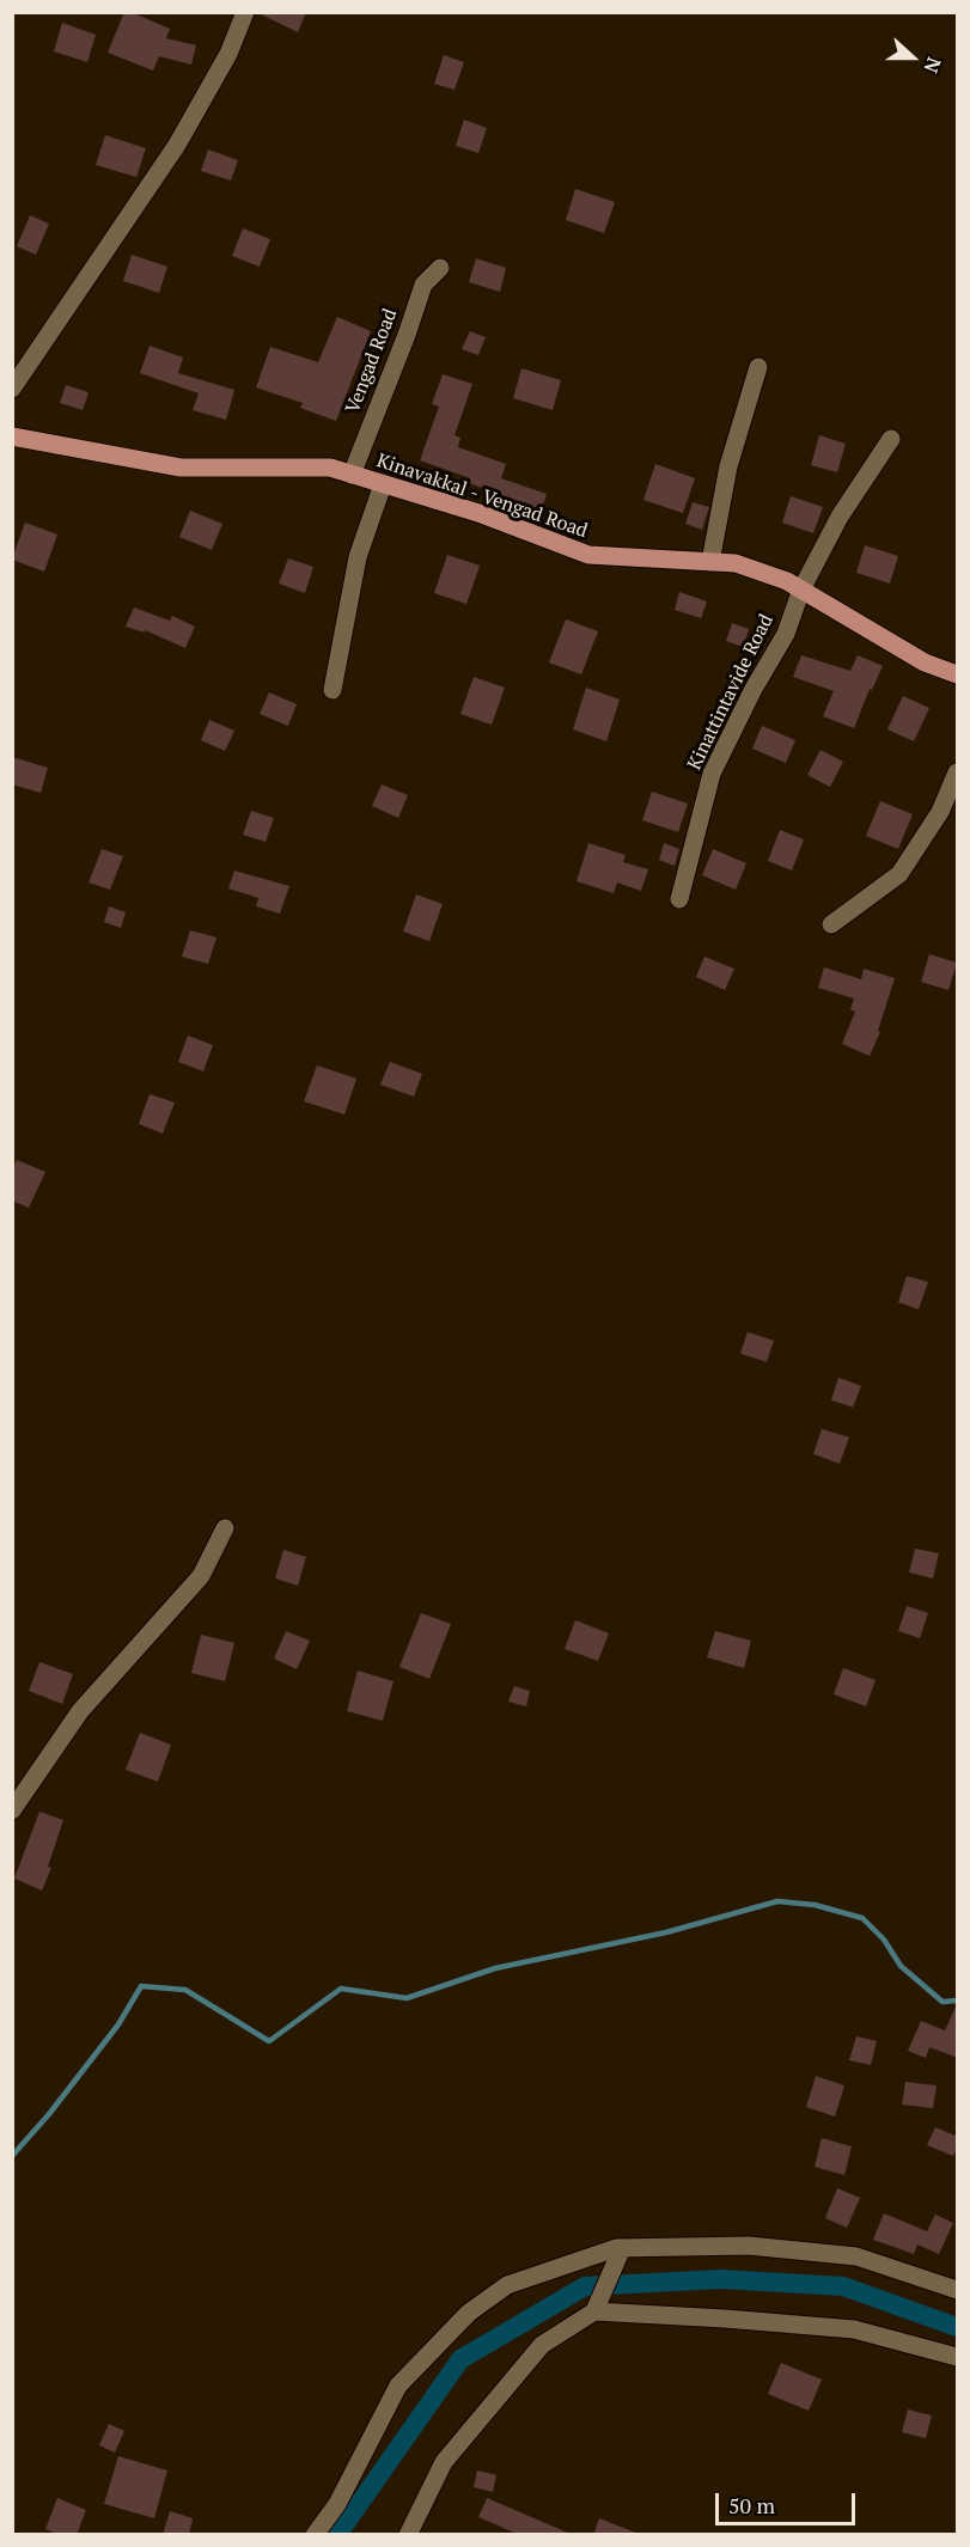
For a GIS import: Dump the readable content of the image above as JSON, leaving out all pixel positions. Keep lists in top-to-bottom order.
{
  "streets": {
    "main road": ["Kinavakkal - Vengad Road"],
    "street": ["Vengad Road", "Kinattintavide Road"]
  },
  "crossings": [
    ["Vengad Road", "Kinavakkal - Vengad Road"],
    ["Kinavakkal - Vengad Road", "Kinattintavide Road"]
  ],
  "scale_bar": "50 m",
  "north": "right"
}
